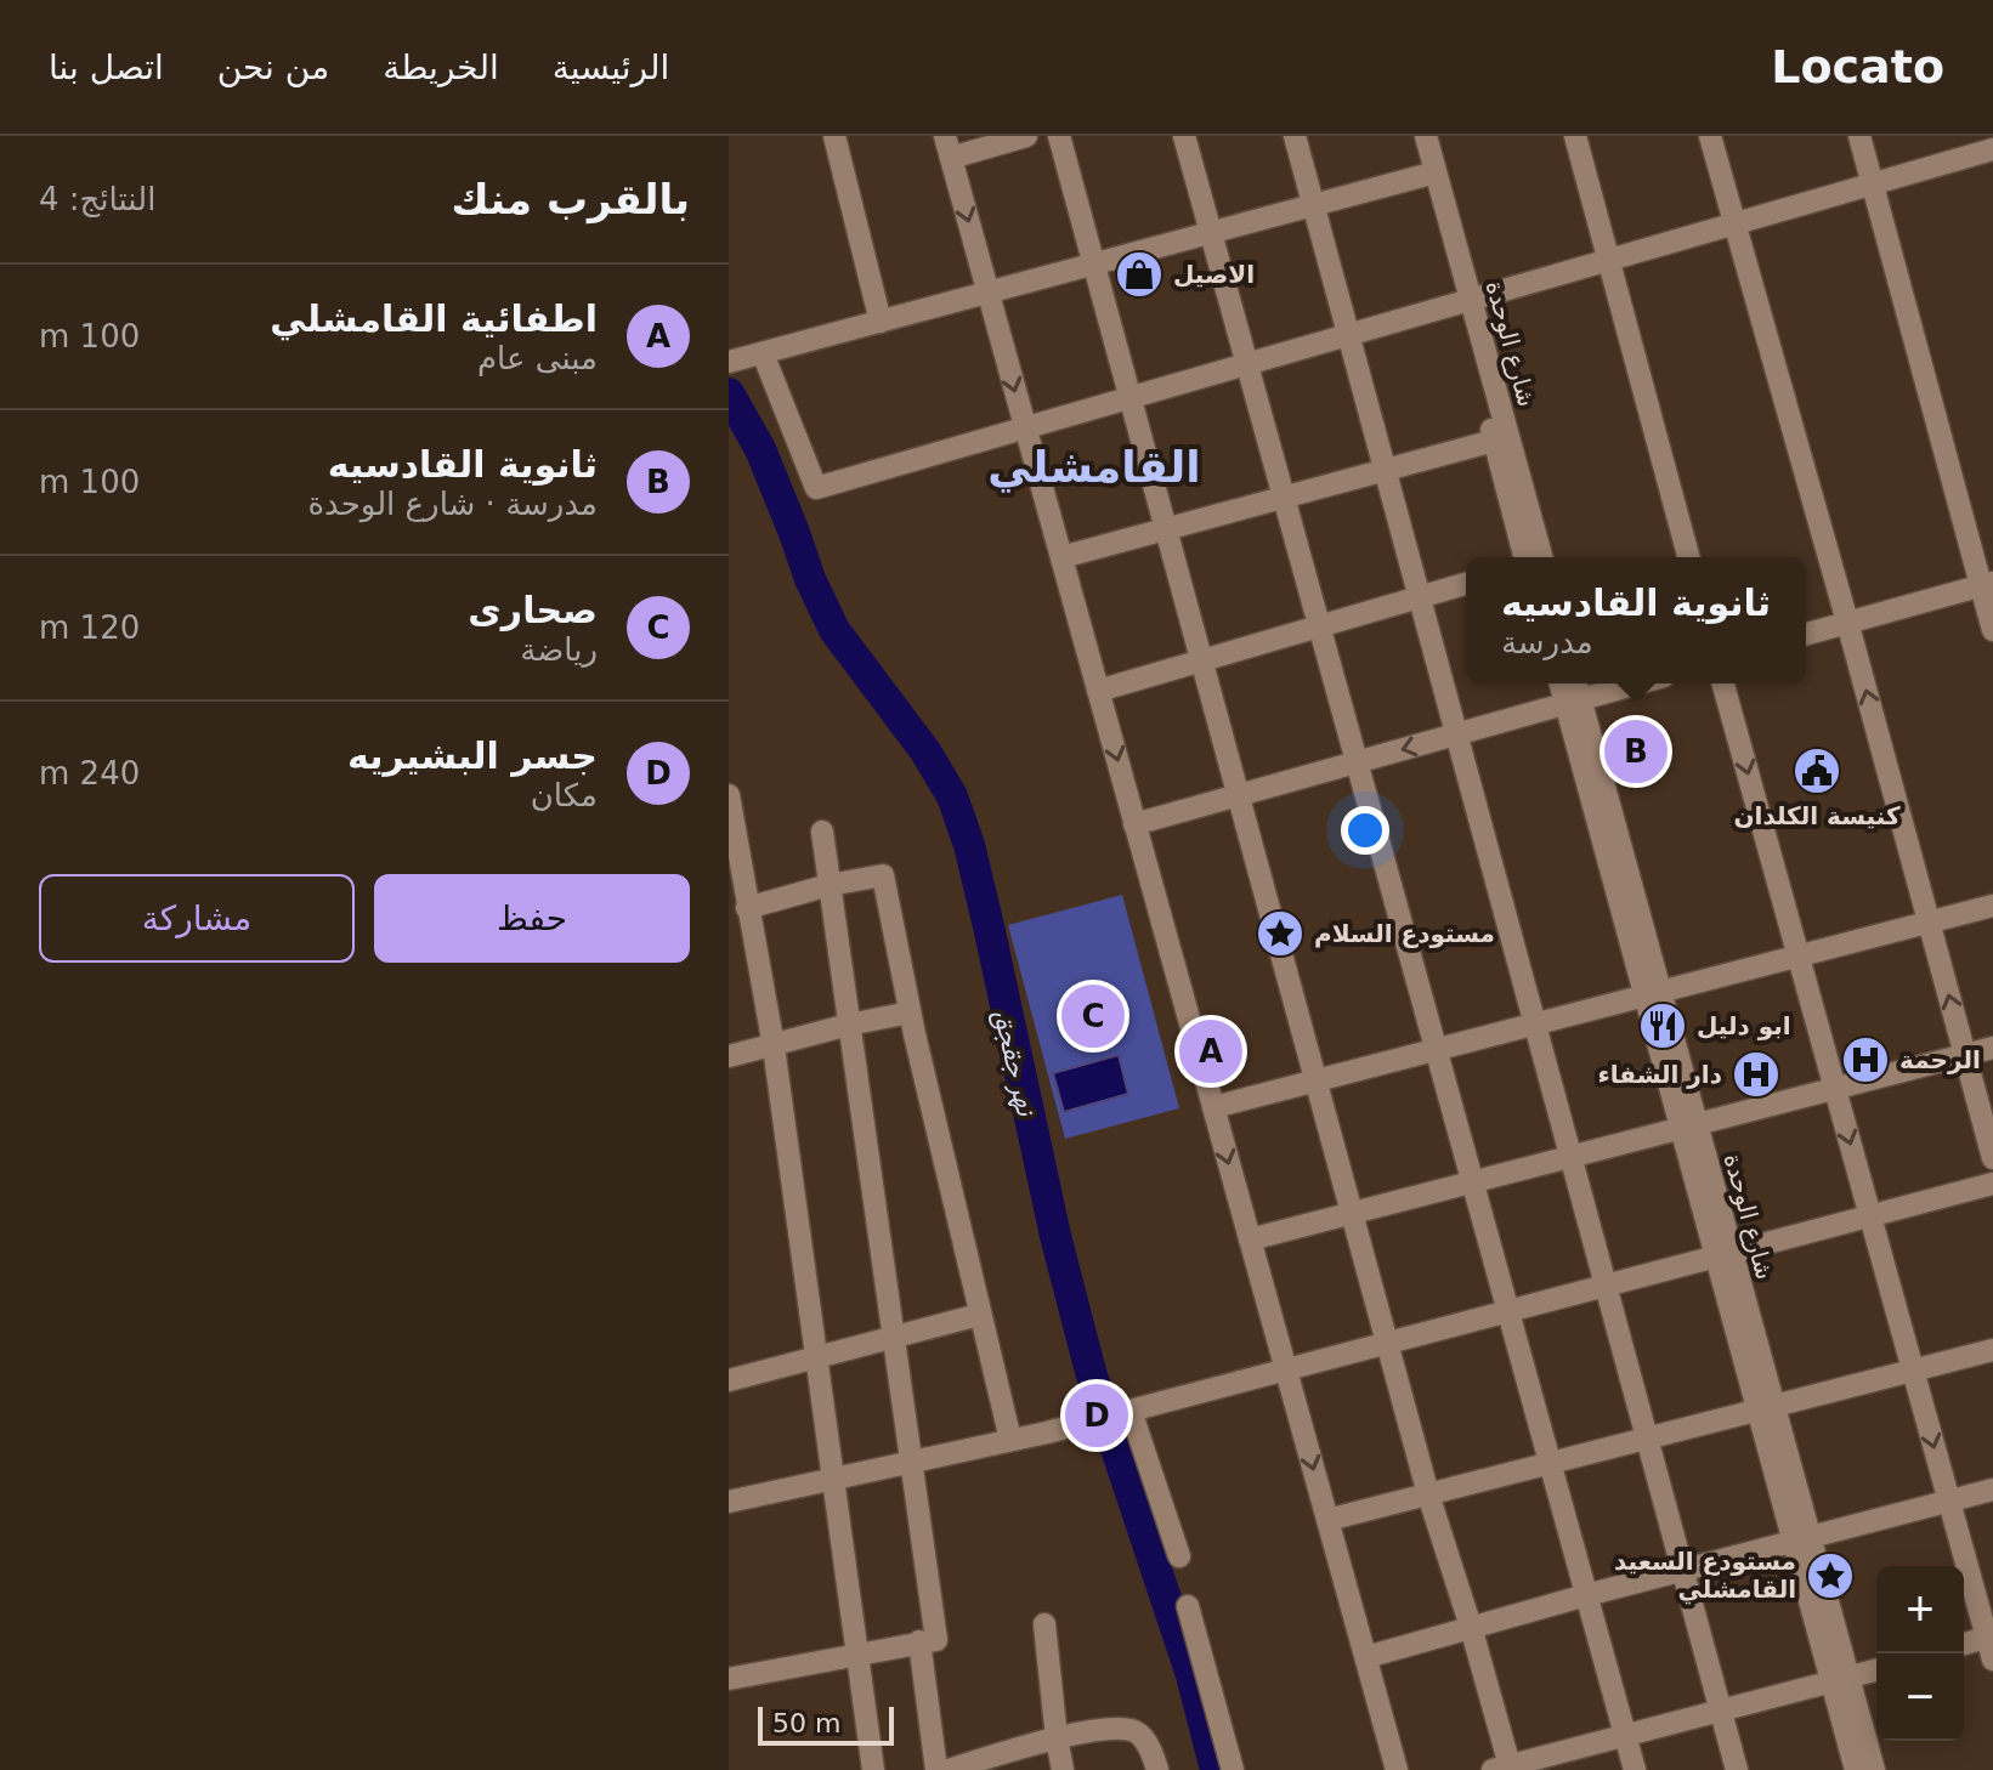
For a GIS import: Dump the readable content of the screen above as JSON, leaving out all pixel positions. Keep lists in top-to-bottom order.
{
  "streets": {
    "street": ["شارع الوحدة"]
  },
  "districts": ["القامشلي"],
  "water": ["نهر جقجق"],
  "places": {
    "shop": ["الاصيل"],
    "public building": ["كنيسة الكلدان"],
    "place": ["مستودع السلام", "مستودع السعيد القامشلي"],
    "restaurant": ["ابو دليل"],
    "hospital": ["الرحمة", "دار الشفاء"]
  },
  "scale_bar": "50 m",
  "page": {
    "header": "Locato",
    "nav": [
      "الرئيسية",
      "الخريطة",
      "من نحن",
      "اتصل بنا"
    ],
    "heading": ["بالقرب منك", "النتائج: 4"],
    "list": [
      {
        "mark": "A",
        "name": "اطفائية القامشلي",
        "note": "مبنى عام",
        "value": "100 m"
      },
      {
        "mark": "B",
        "name": "ثانوية القادسيه",
        "note": "مدرسة · شارع الوحدة",
        "value": "100 m"
      },
      {
        "mark": "C",
        "name": "صحارى",
        "note": "رياضة",
        "value": "120 m"
      },
      {
        "mark": "D",
        "name": "جسر البشيريه",
        "note": "مكان",
        "value": "240 m"
      }
    ],
    "popup": ["ثانوية القادسيه", "مدرسة"],
    "pins": [
      "B",
      "C",
      "A",
      "D"
    ],
    "buttons": ["حفظ", "مشاركة"],
    "map_buttons": ["+", "−"],
    "scale": "50 m"
  }
}
